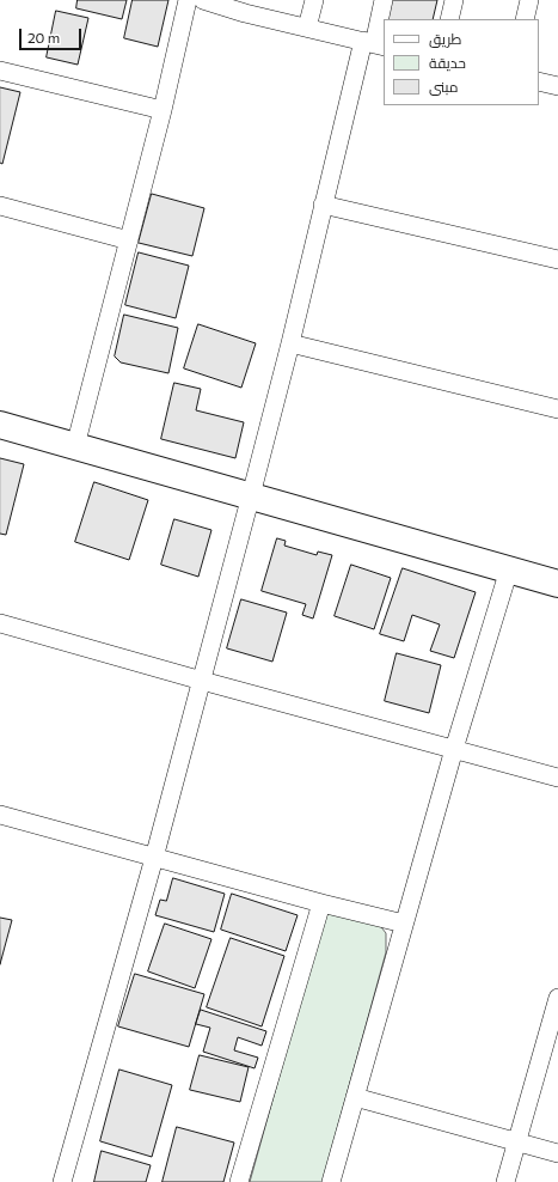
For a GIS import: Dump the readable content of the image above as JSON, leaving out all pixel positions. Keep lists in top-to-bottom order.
{
  "legend": ["طريق", "حديقة", "مبنى"],
  "scale_bar": "20 m"
}
